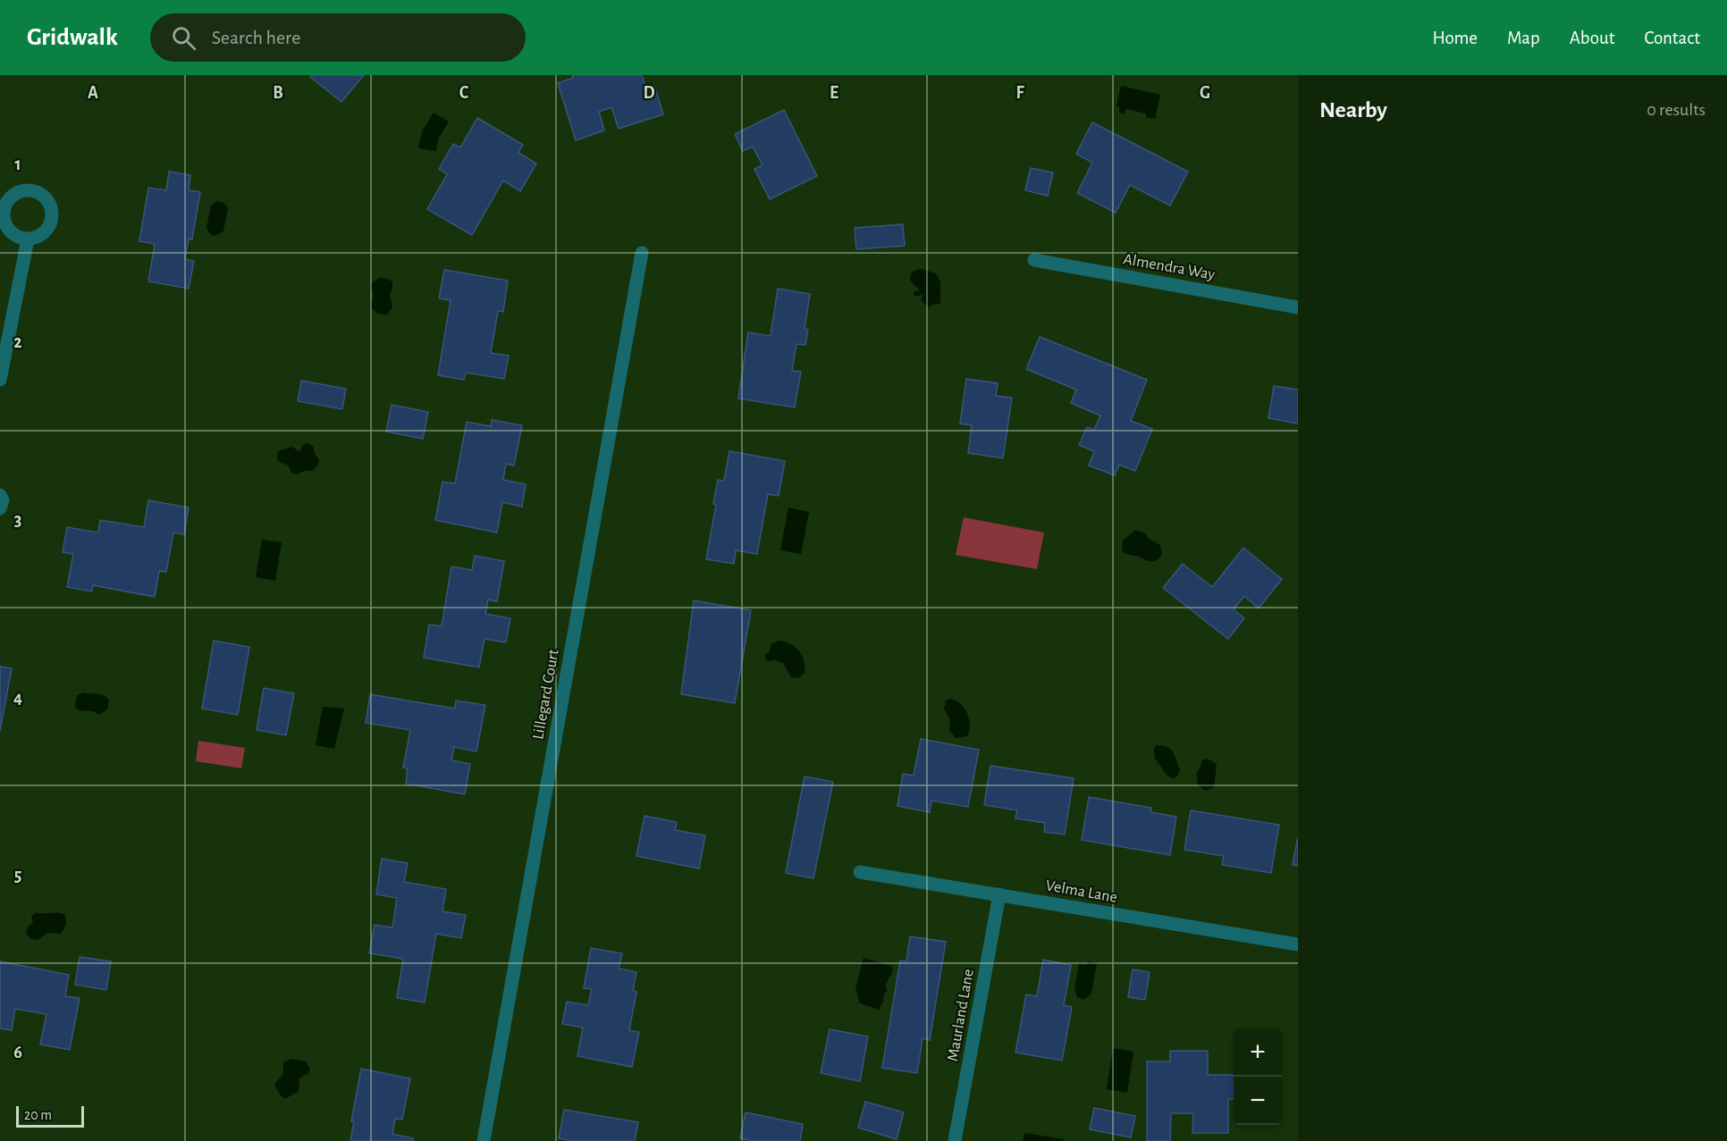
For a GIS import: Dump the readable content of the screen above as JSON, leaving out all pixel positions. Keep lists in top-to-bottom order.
{
  "streets": {
    "street": [
      "Almendra Way",
      "Lillegard Court",
      "Velma Lane",
      "Maurland Lane"
    ]
  },
  "crossings": [
    ["Velma Lane", "Maurland Lane"]
  ],
  "scale_bar": "20 m",
  "page": {
    "header": "Gridwalk",
    "search": "Search here",
    "nav": [
      "Home",
      "Map",
      "About",
      "Contact"
    ],
    "heading": ["Nearby", "0 results"],
    "map_buttons": ["+", "−"],
    "scale": "20 m"
  },
  "grid": {
    "columns": [
      "A",
      "B",
      "C",
      "D",
      "E",
      "F",
      "G"
    ],
    "rows": [
      "1",
      "2",
      "3",
      "4",
      "5",
      "6"
    ]
  }
}
